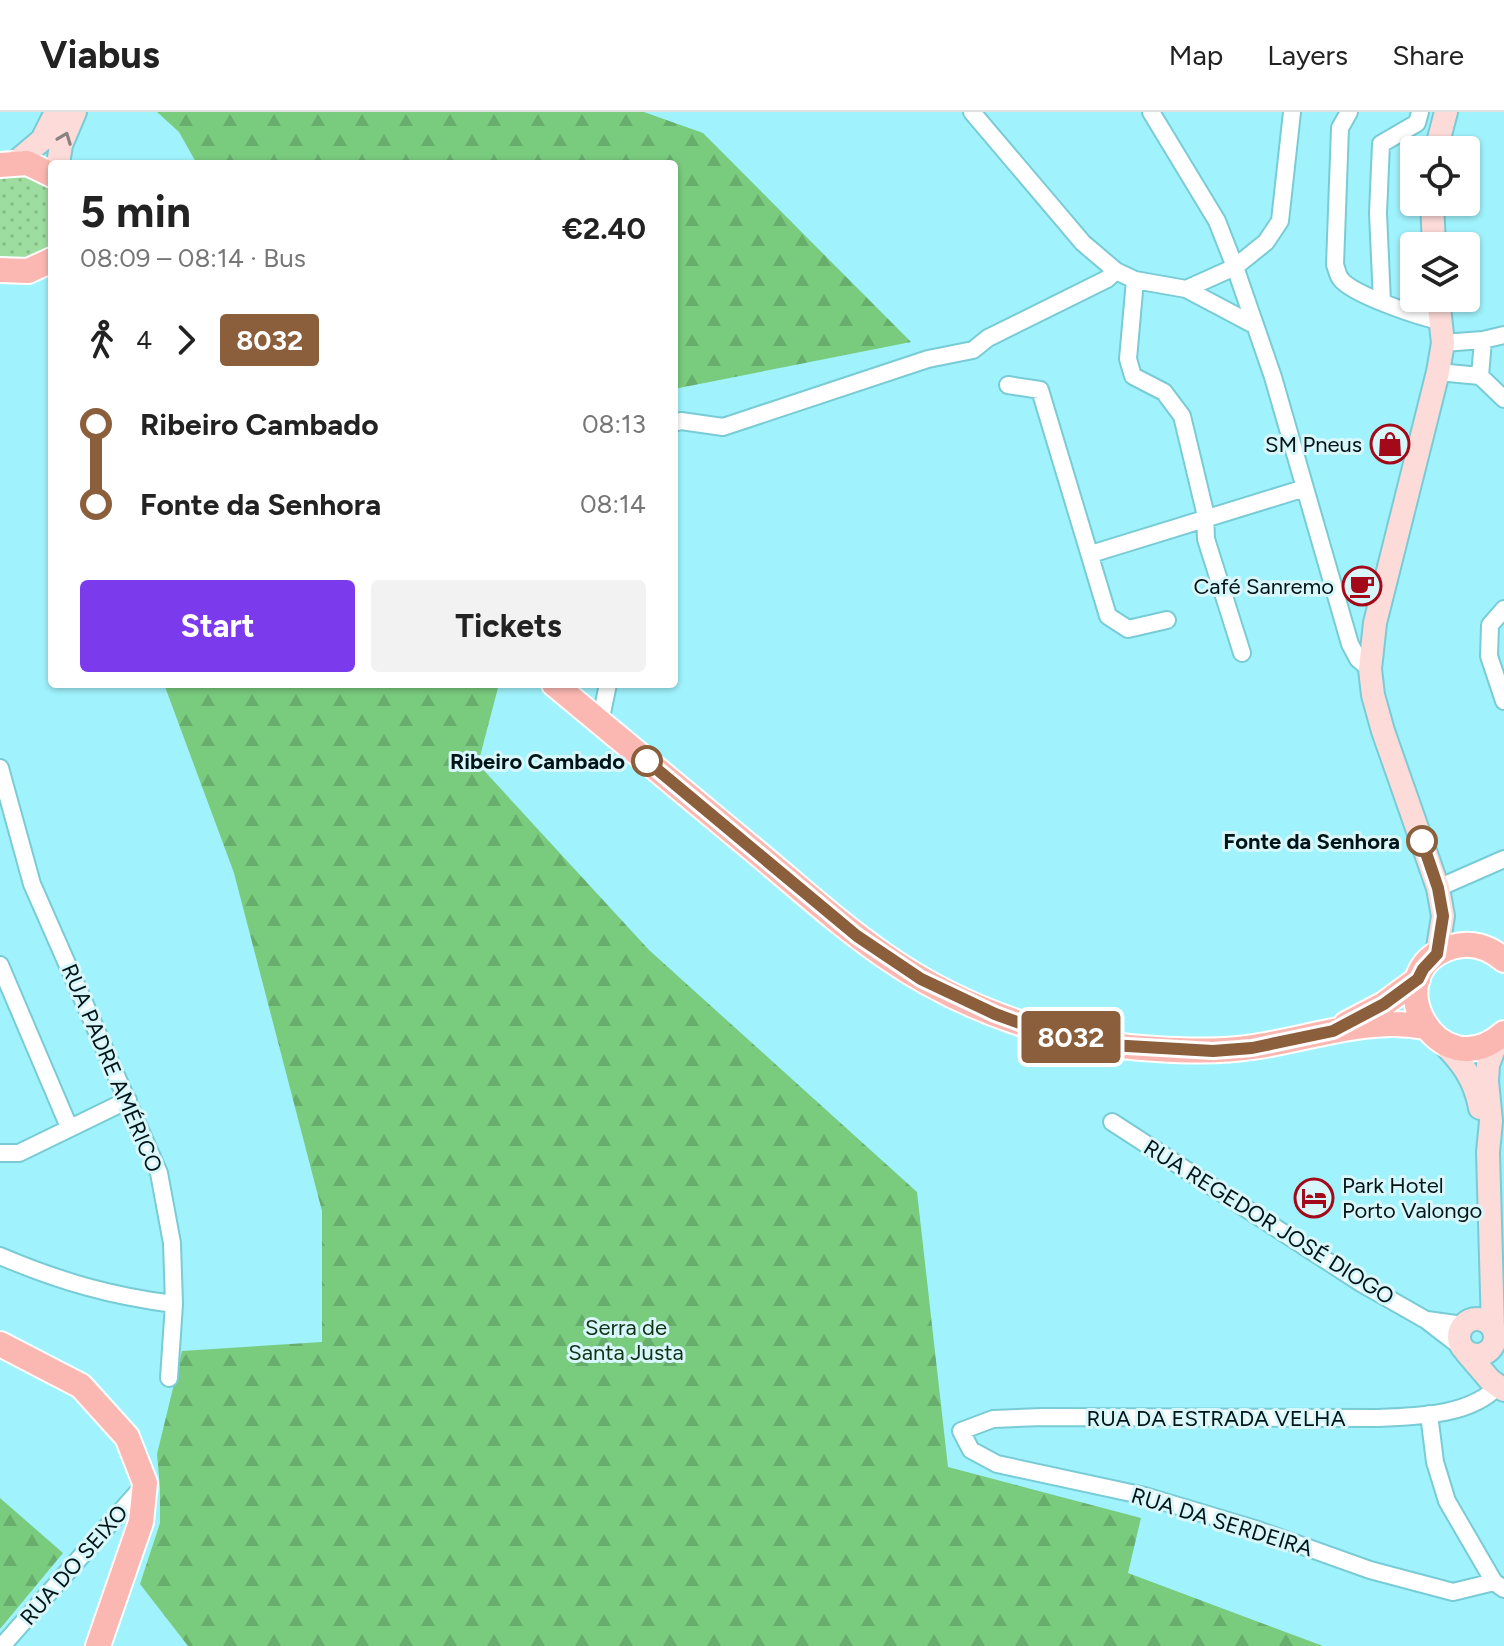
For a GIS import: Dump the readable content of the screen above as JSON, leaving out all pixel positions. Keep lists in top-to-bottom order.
{
  "streets": {
    "street": [
      "RUA PADRE AMÉRICO",
      "RUA REGEDOR JOSÉ DIOGO",
      "RUA DA ESTRADA VELHA",
      "RUA DA SERDEIRA",
      "RUA DO SEIXO"
    ]
  },
  "crossings": [
    ["RUA REGEDOR JOSÉ DIOGO", "RUA DA ESTRADA VELHA"],
    ["RUA DA ESTRADA VELHA", "RUA DA SERDEIRA"]
  ],
  "parks": ["Serra de Santa Justa"],
  "places": {
    "shop": ["SM Pneus"],
    "cafe": ["Café Sanremo"],
    "other": ["Ribeiro Cambado", "Fonte da Senhora"],
    "hotel": ["Park Hotel Porto Valongo"]
  },
  "lines": ["bus line 8032"],
  "page": {
    "header": "Viabus",
    "nav": ["Map", "Layers", "Share"],
    "on_map": "8032",
    "heading": ["5 min", "08:09 – 08:14 · Bus", "€2.40"],
    "legs": ["4", "8032"],
    "list": [
      {
        "name": "Ribeiro Cambado",
        "value": "08:13"
      },
      {
        "name": "Fonte da Senhora",
        "value": "08:14"
      }
    ],
    "buttons": ["Start", "Tickets"]
  }
}
